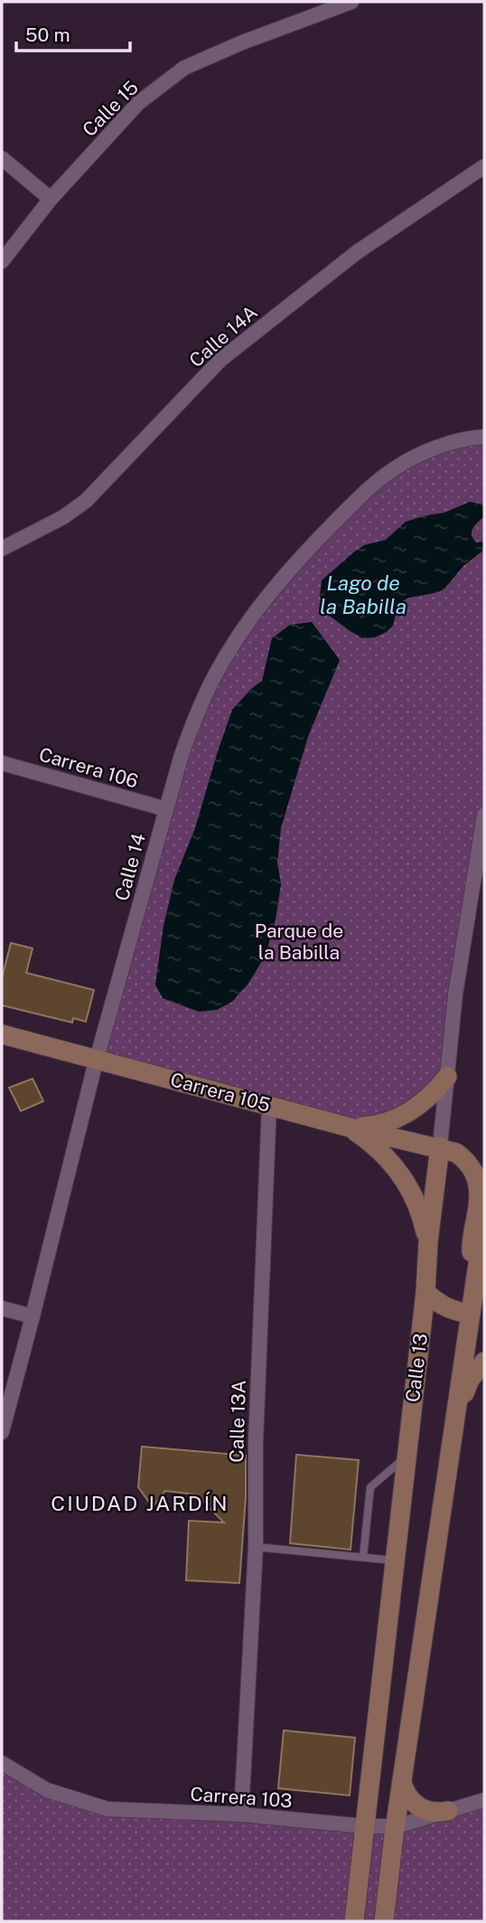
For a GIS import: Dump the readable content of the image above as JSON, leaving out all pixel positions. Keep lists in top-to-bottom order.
{
  "streets": {
    "main road": ["Carrera 105", "Calle 13"],
    "street": [
      "Calle 15",
      "Calle 14A",
      "Carrera 106",
      "Calle 14",
      "Calle 13A",
      "Carrera 103"
    ]
  },
  "crossings": [
    ["Carrera 106", "Calle 14"],
    ["Calle 14", "Carrera 105"],
    ["Carrera 105", "Calle 13"],
    ["Carrera 105", "Calle 13A"],
    ["Calle 13", "Carrera 103"],
    ["Calle 13A", "Carrera 103"]
  ],
  "districts": ["CIUDAD JARDÍN"],
  "water": ["Lago de la Babilla"],
  "parks": ["Parque de la Babilla"],
  "scale_bar": "50 m"
}
